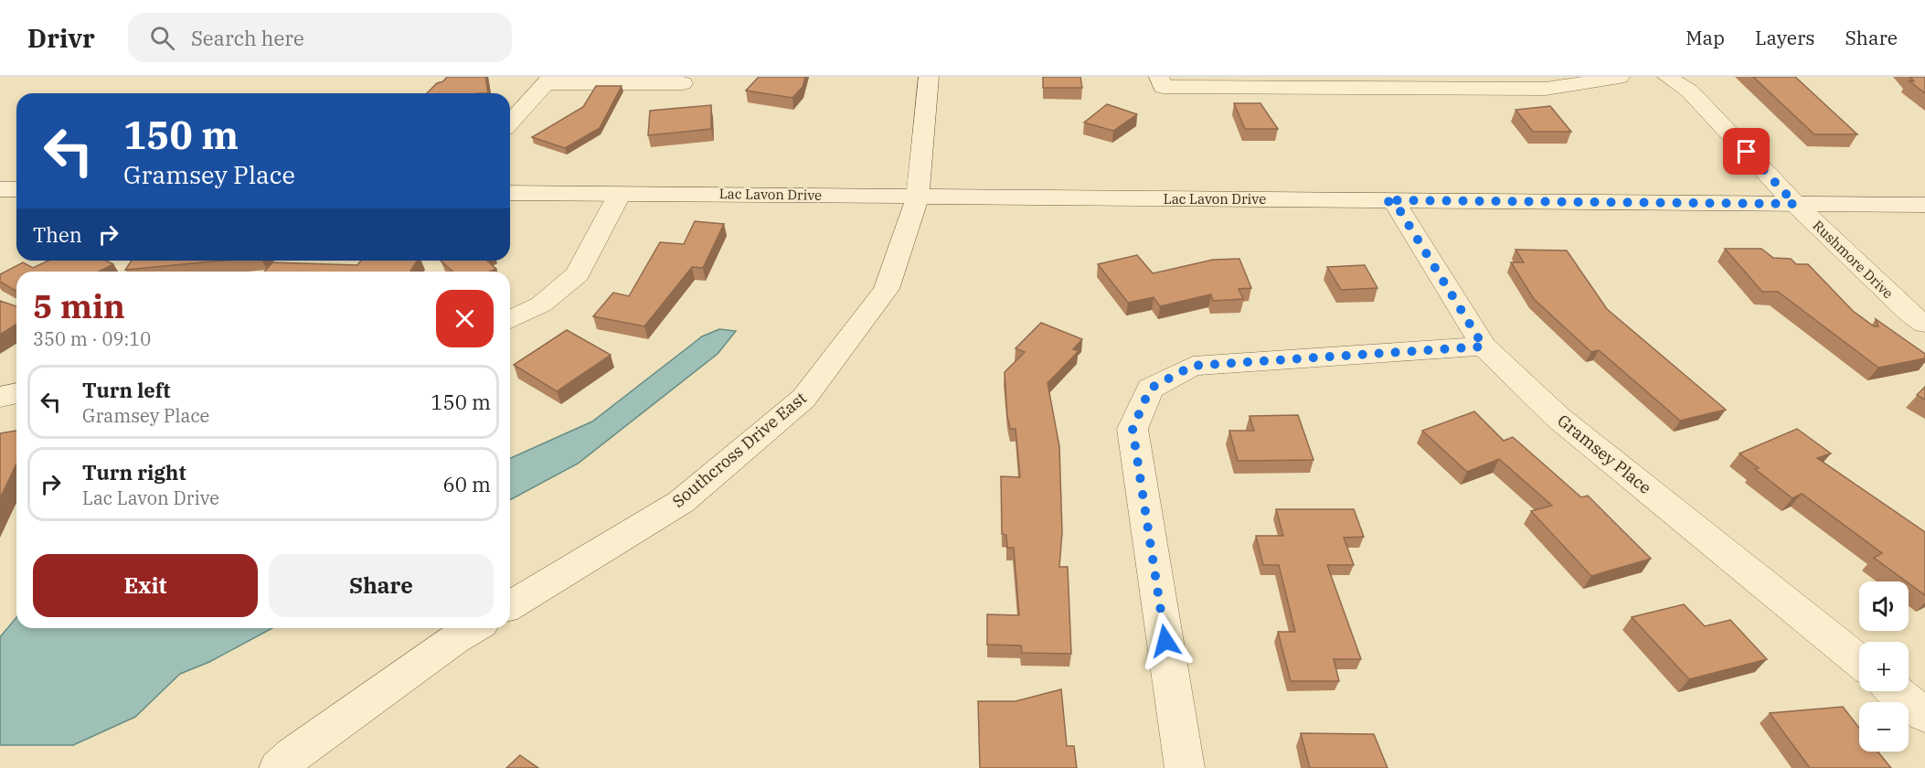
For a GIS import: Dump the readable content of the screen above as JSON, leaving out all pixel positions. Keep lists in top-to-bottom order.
{
  "streets": {
    "street": [
      "Lac Lavon Drive",
      "Rushmore Drive",
      "Southcross Drive East",
      "Gramsey Place"
    ]
  },
  "crossings": [
    ["Lac Lavon Drive", "Rushmore Drive"],
    ["Lac Lavon Drive", "Southcross Drive East"],
    ["Lac Lavon Drive", "Gramsey Place"]
  ],
  "page": {
    "header": "Drivr",
    "search": "Search here",
    "nav": ["Map", "Layers", "Share"],
    "turn": ["150 m", "Gramsey Place"],
    "then": "Then",
    "heading": ["5 min", "350 m · 09:10"],
    "list": [
      {
        "name": "Turn left",
        "note": "Gramsey Place",
        "value": "150 m"
      },
      {
        "name": "Turn right",
        "note": "Lac Lavon Drive",
        "value": "60 m"
      }
    ],
    "buttons": ["Exit", "Share"],
    "map_buttons": ["+", "−"]
  }
}
